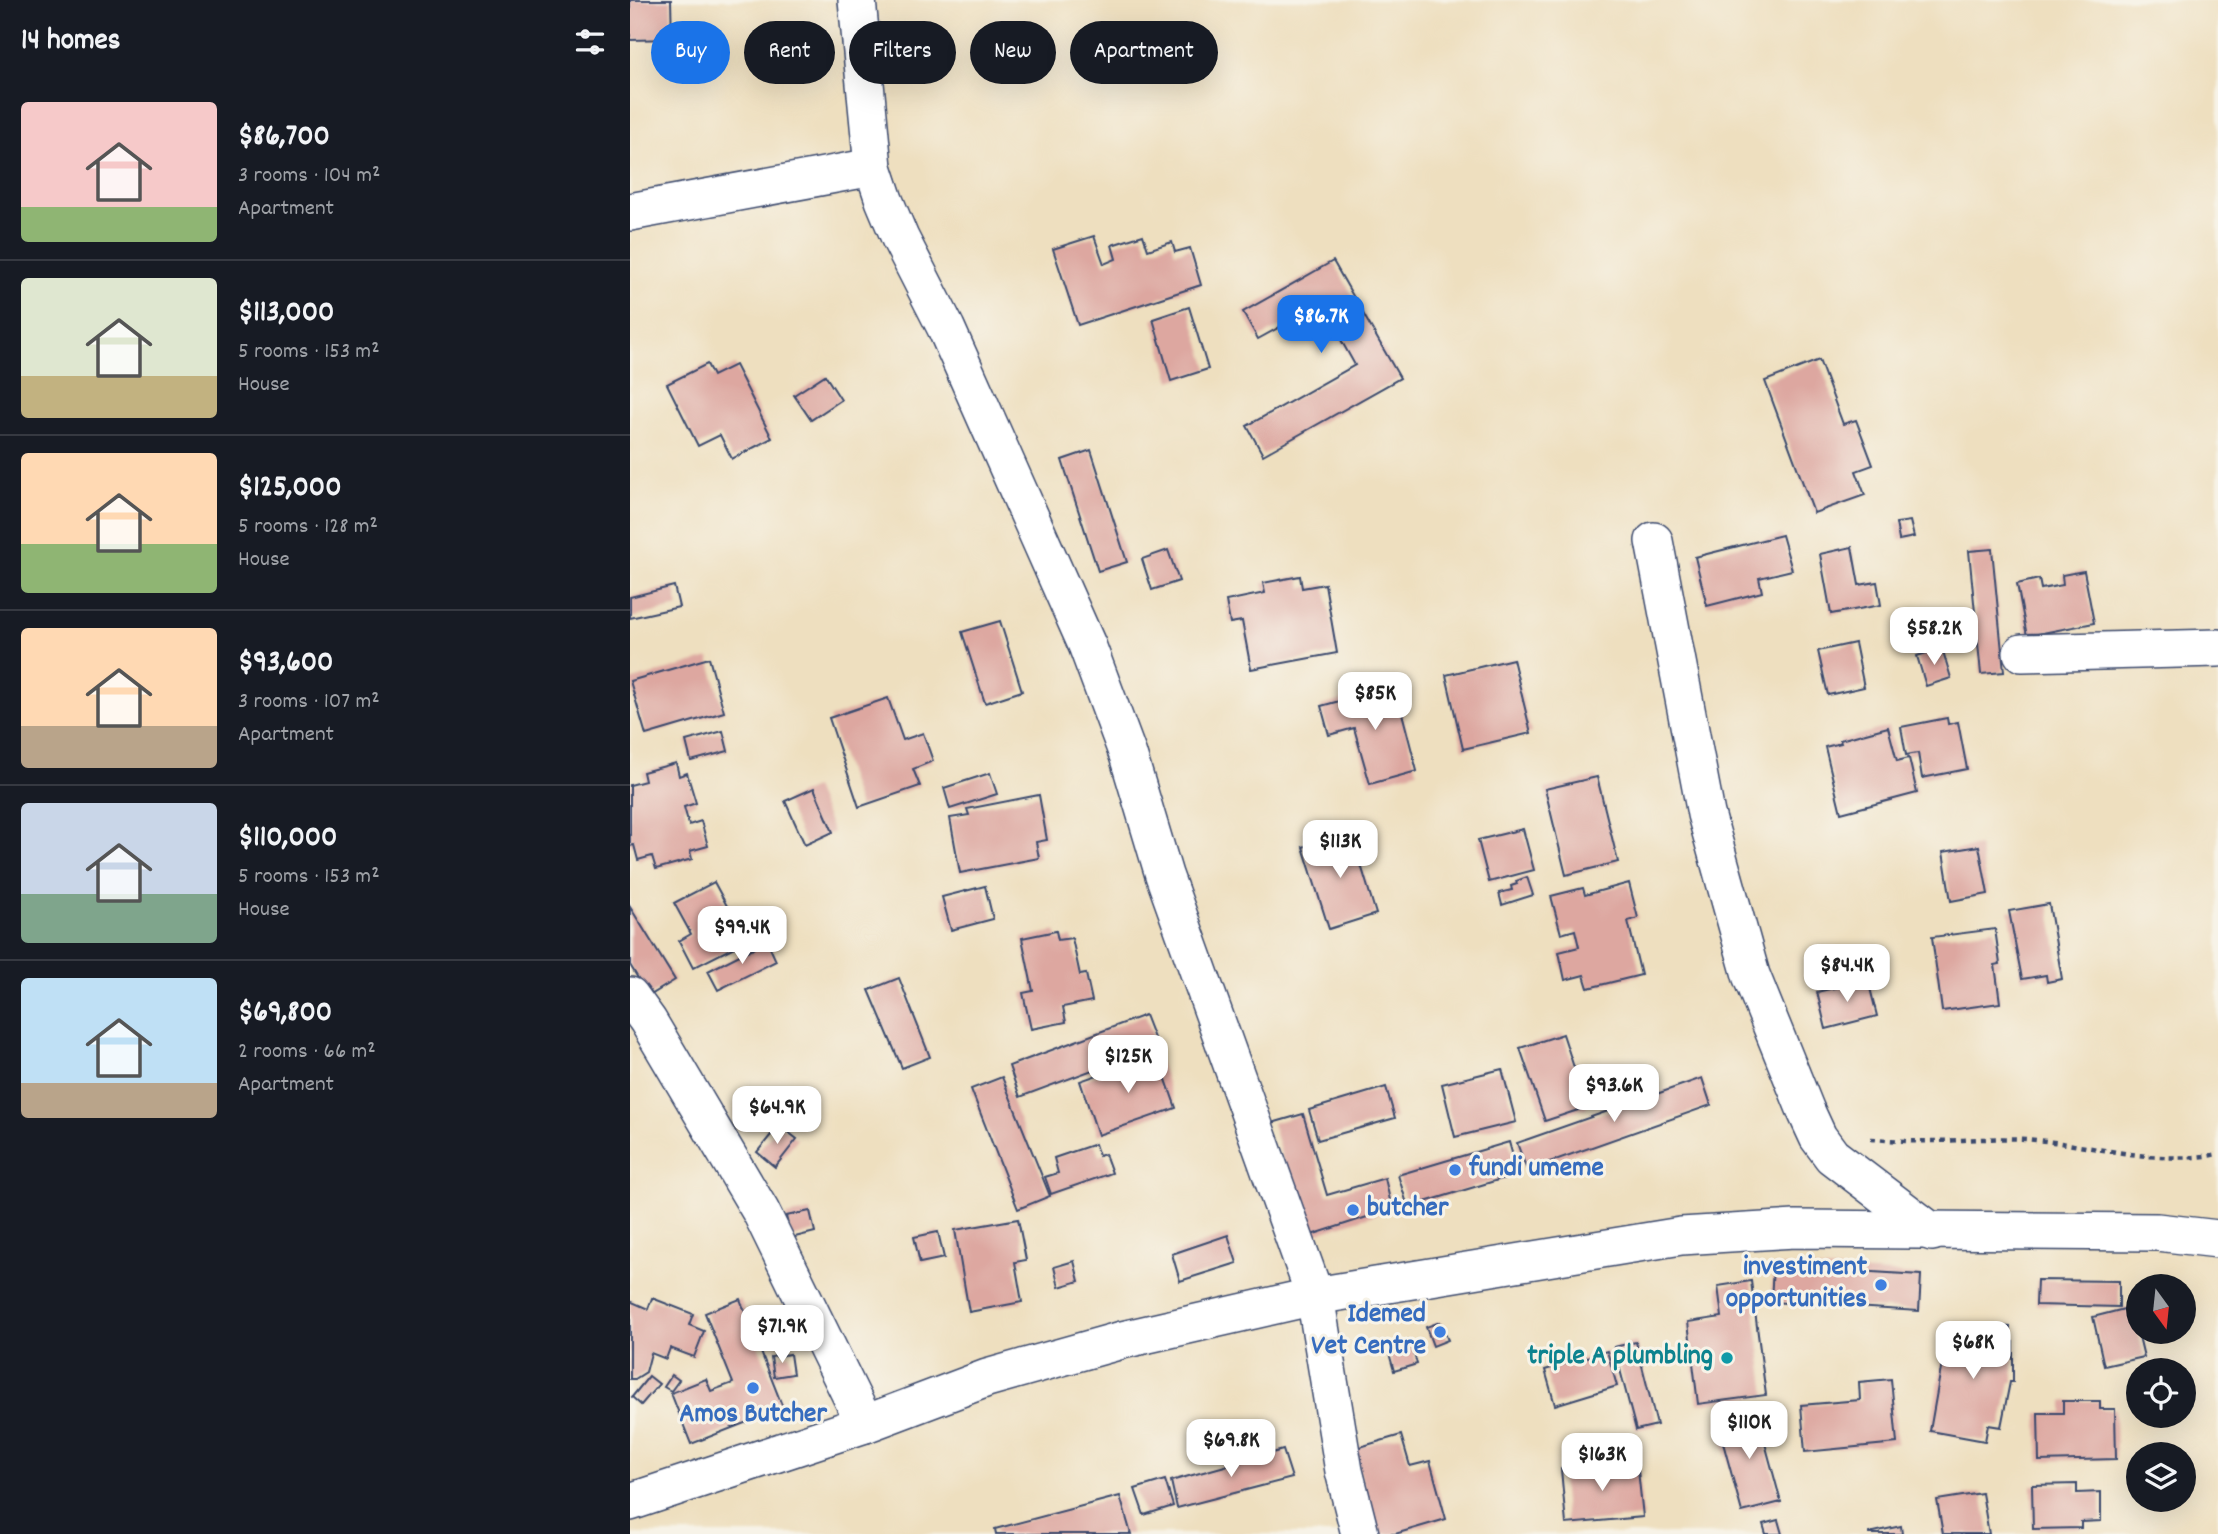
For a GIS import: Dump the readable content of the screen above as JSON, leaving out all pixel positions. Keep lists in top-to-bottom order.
{
  "places": [
    "fundi umeme",
    "butcher",
    "investiment opportunities",
    "Idemed Vet Centre",
    "triple A plumbling",
    "Amos Butcher"
  ],
  "north": "bottom",
  "page": {
    "heading": "14 homes",
    "chip": [
      "Buy",
      "Rent",
      "Filters",
      "New",
      "Apartment"
    ],
    "list": [
      {
        "name": "$86,700",
        "note": "3 rooms · 104 m² · Apartment"
      },
      {
        "name": "$113,000",
        "note": "5 rooms · 153 m² · House"
      },
      {
        "name": "$125,000",
        "note": "5 rooms · 128 m² · House"
      },
      {
        "name": "$93,600",
        "note": "3 rooms · 107 m² · Apartment"
      },
      {
        "name": "$110,000",
        "note": "5 rooms · 153 m² · House"
      },
      {
        "name": "$69,800",
        "note": "2 rooms · 66 m² · Apartment"
      }
    ],
    "price": [
      "$86.7K",
      "$58.2K",
      "$85K",
      "$113K",
      "$99.4K",
      "$84.4K",
      "$125K",
      "$93.6K",
      "$64.9K",
      "$71.9K",
      "$68K",
      "$110K",
      "$69.8K",
      "$163K"
    ]
  }
}
